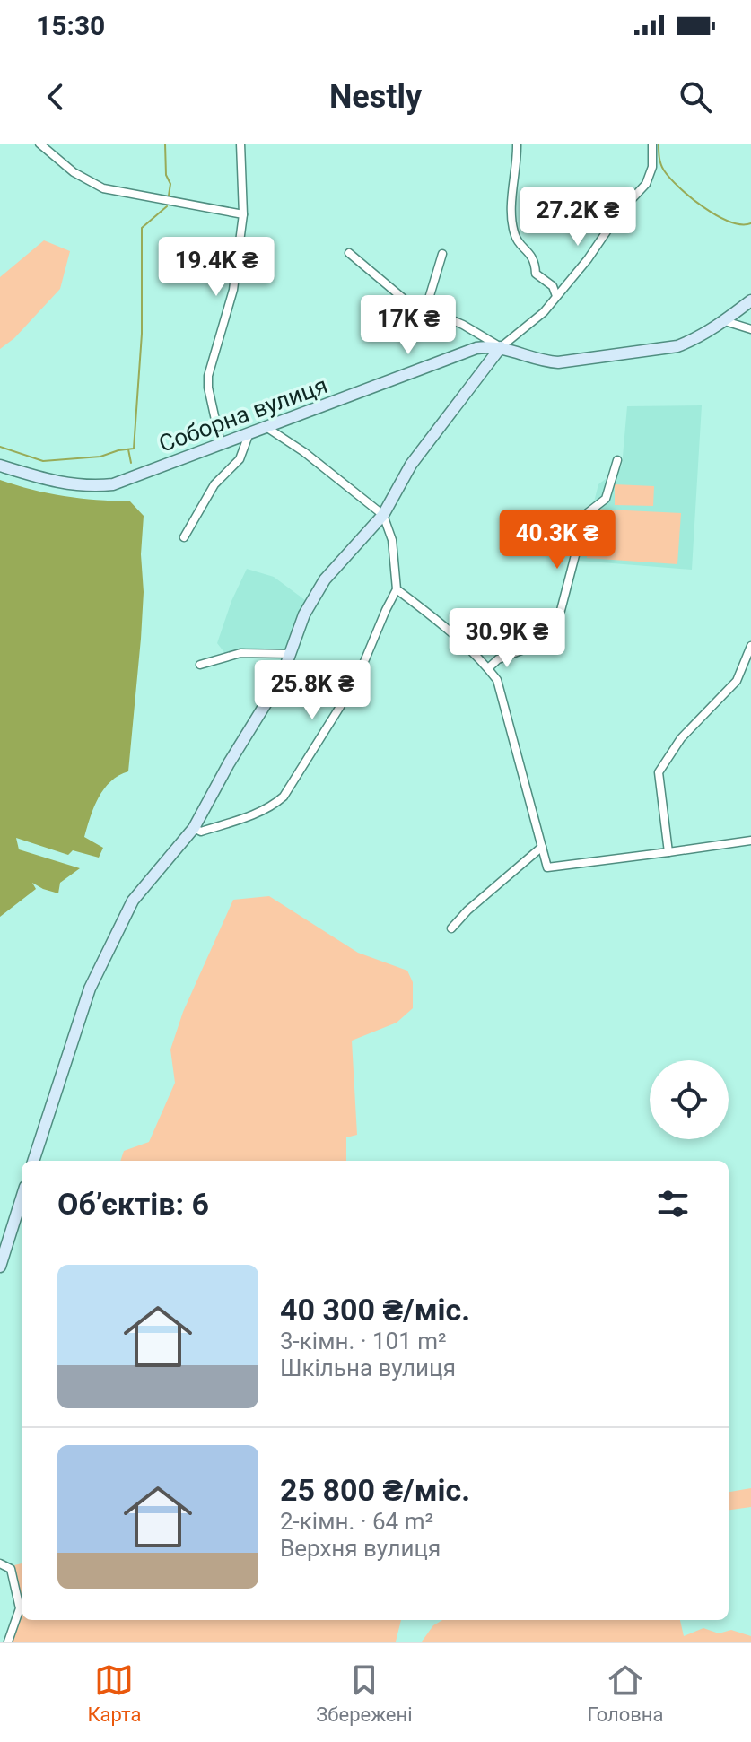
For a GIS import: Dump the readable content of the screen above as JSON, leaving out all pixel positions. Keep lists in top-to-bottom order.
{
  "streets": {
    "street": ["Соборна вулиця"]
  },
  "page": {
    "status": "15:30",
    "header": "Nestly",
    "price": [
      "27.2K ₴",
      "19.4K ₴",
      "17K ₴",
      "40.3K ₴",
      "30.9K ₴",
      "25.8K ₴"
    ],
    "heading": "Об’єктів: 6",
    "list": [
      {
        "name": "40 300 ₴/міс.",
        "note": "3-кімн. · 101 m² · Шкільна вулиця"
      },
      {
        "name": "25 800 ₴/міс.",
        "note": "2-кімн. · 64 m² · Верхня вулиця"
      }
    ],
    "tabs": ["Карта", "Збережені", "Головна"]
  }
}
